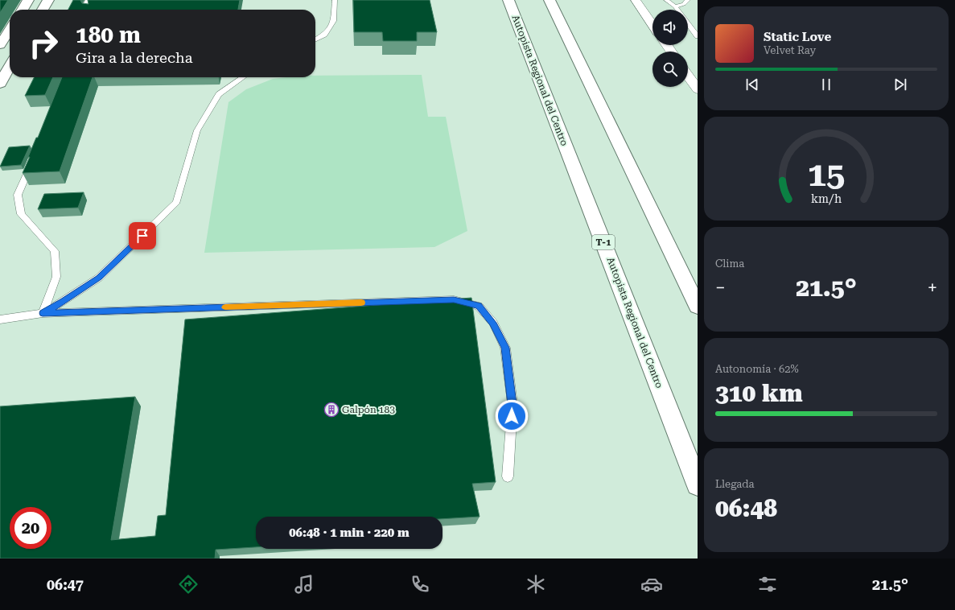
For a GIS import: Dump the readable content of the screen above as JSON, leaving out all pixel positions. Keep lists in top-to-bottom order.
{
  "streets": {
    "main road": ["Autopista Regional del Centro", "T-1"]
  },
  "places": {
    "building": ["Galpón 183"]
  },
  "page": {
    "turn": ["180 m", "Gira a la derecha"],
    "song": ["Static Love", "Velvet Ray"],
    "tile": [
      "Clima",
      ["Autonomía · 62%", "310 km"],
      ["Llegada", "06:48"]
    ],
    "heat": ["−", "21.5°", "+"],
    "limit": "20",
    "trip": "06:48 · 1 min · 220 m",
    "tabs": ["06:47", "21.5°"],
    "gauge": ["15", "km/h"]
  }
}
